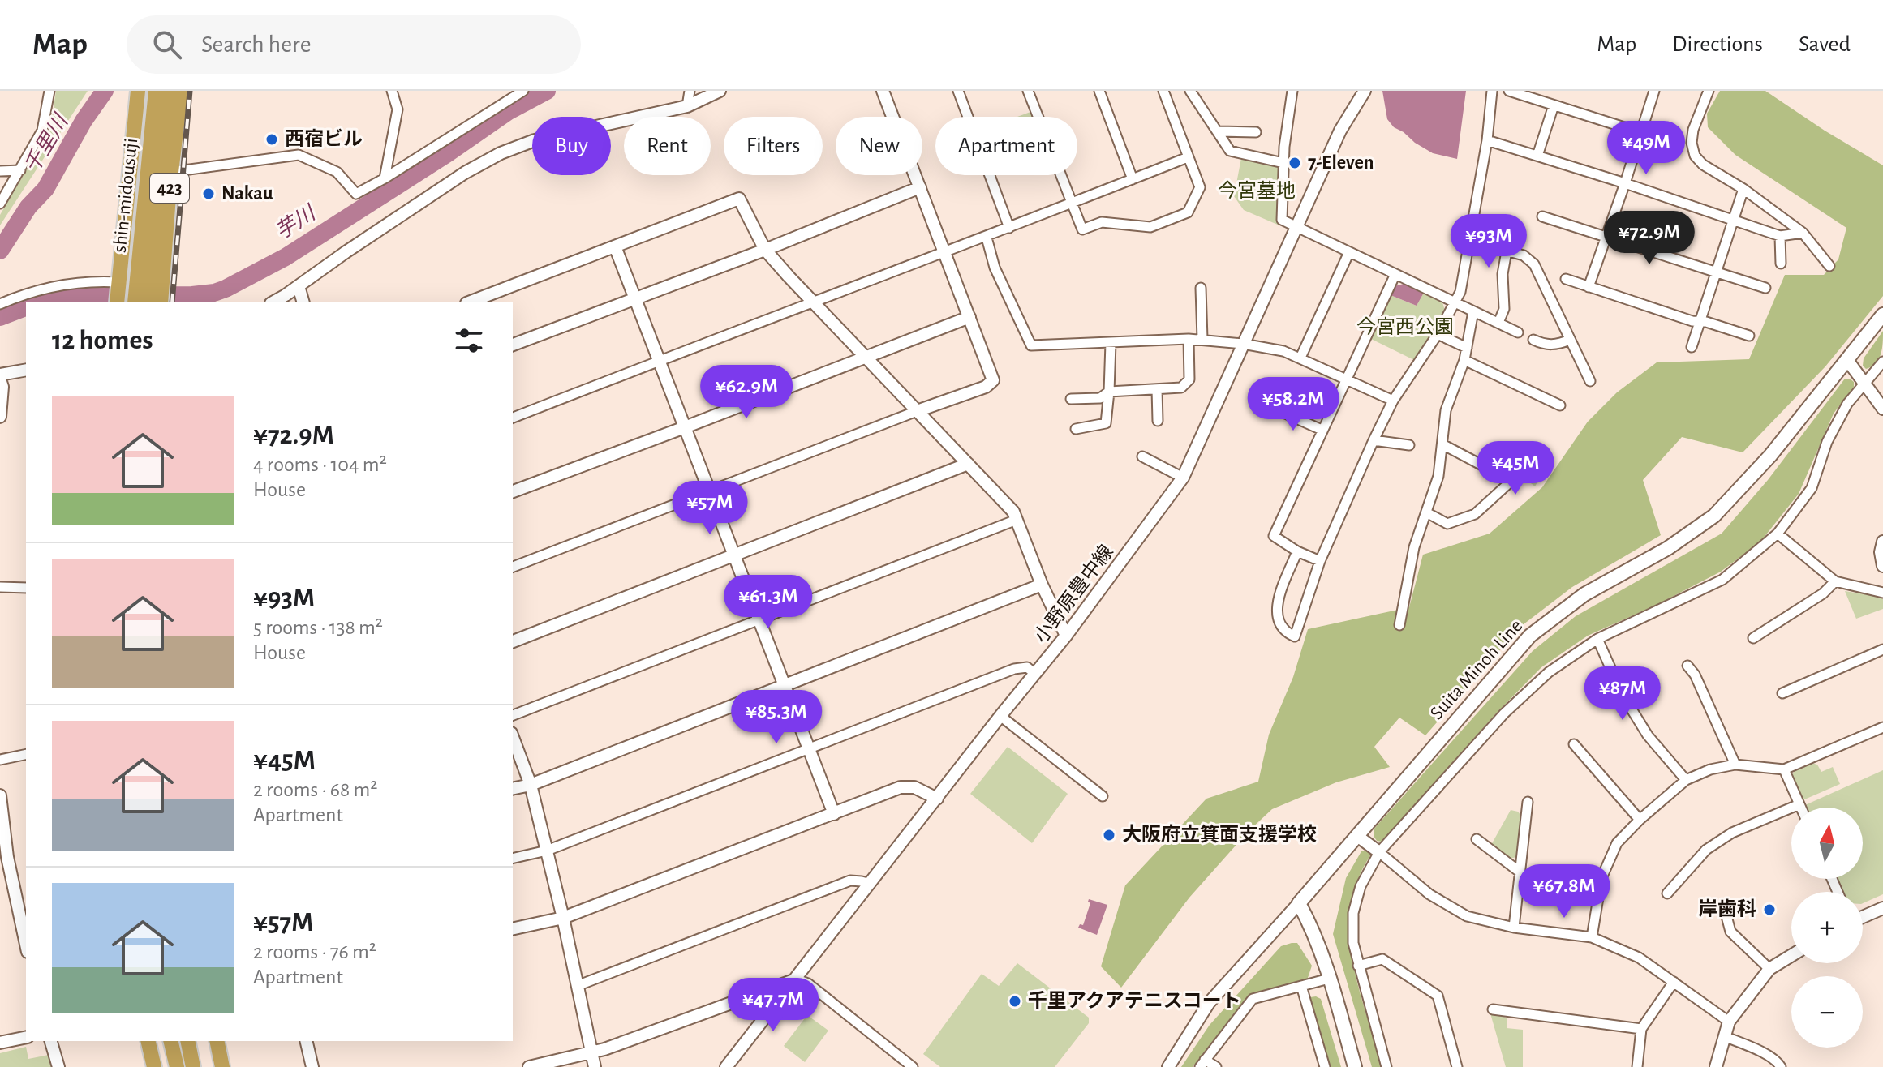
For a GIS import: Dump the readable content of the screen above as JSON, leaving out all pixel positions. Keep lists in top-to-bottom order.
{
  "streets": {
    "highway": ["423", "shin-midousuji"],
    "main road": ["Suita Minoh Line"],
    "street": ["小野原豊中線"]
  },
  "crossings": [
    ["423", "shin-midousuji"]
  ],
  "water": ["千里川", "芋川"],
  "parks": ["今宮墓地", "今宮西公園"],
  "places": [
    "西宿ビル",
    "7-Eleven",
    "Nakau",
    "大阪府立箕面支援学校",
    "岸歯科",
    "千里アクアテニスコート"
  ],
  "north": "top",
  "page": {
    "header": "Map",
    "search": "Search here",
    "nav": ["Map", "Directions", "Saved"],
    "chip": [
      "Buy",
      "Rent",
      "Filters",
      "New",
      "Apartment"
    ],
    "price": [
      "¥49M",
      "¥72.9M",
      "¥93M",
      "¥62.9M",
      "¥58.2M",
      "¥45M",
      "¥57M",
      "¥61.3M",
      "¥87M",
      "¥85.3M",
      "¥67.8M",
      "¥47.7M"
    ],
    "heading": "12 homes",
    "list": [
      {
        "name": "¥72.9M",
        "note": "4 rooms · 104 m² · House"
      },
      {
        "name": "¥93M",
        "note": "5 rooms · 138 m² · House"
      },
      {
        "name": "¥45M",
        "note": "2 rooms · 68 m² · Apartment"
      },
      {
        "name": "¥57M",
        "note": "2 rooms · 76 m² · Apartment"
      }
    ],
    "map_buttons": ["+", "−"]
  }
}
